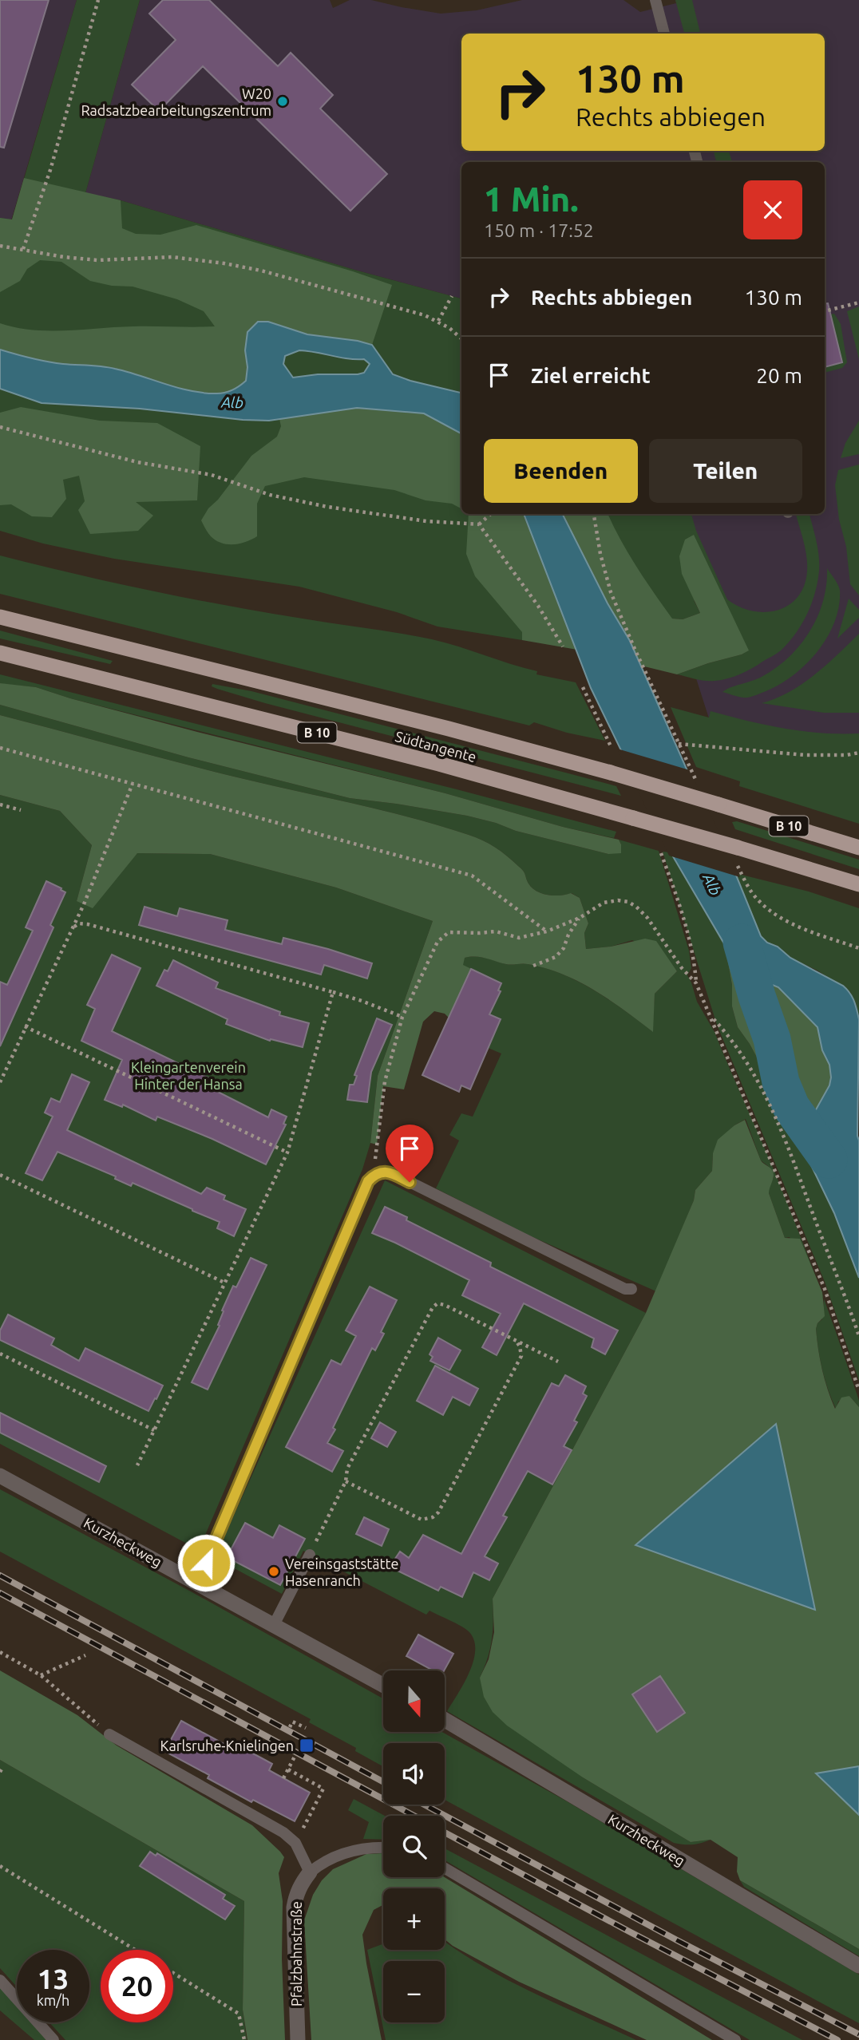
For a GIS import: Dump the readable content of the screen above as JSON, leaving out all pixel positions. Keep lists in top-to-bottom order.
{
  "streets": {
    "highway": ["B 10", "Südtangente"],
    "street": ["Kurzheckweg", "Pfalzbahnstraße"]
  },
  "water": ["Alb"],
  "parks": ["Kleingartenverein Hinter der Hansa"],
  "places": {
    "other": ["W20 Radsatzbearbeitungszentrum", "Vereinsgaststätte Hasenranch"],
    "transit": ["Karlsruhe-Knielingen"]
  },
  "north": "bottom",
  "page": {
    "turn": ["130 m", "Rechts abbiegen"],
    "heading": ["1 Min.", "150 m · 17:52"],
    "list": [
      {
        "name": "Rechts abbiegen",
        "value": "130 m"
      },
      {
        "name": "Ziel erreicht",
        "value": "20 m"
      }
    ],
    "buttons": ["Beenden", "Teilen"],
    "map_buttons": ["+", "−"],
    "speed": "13 km/h",
    "limit": "20"
  }
}
